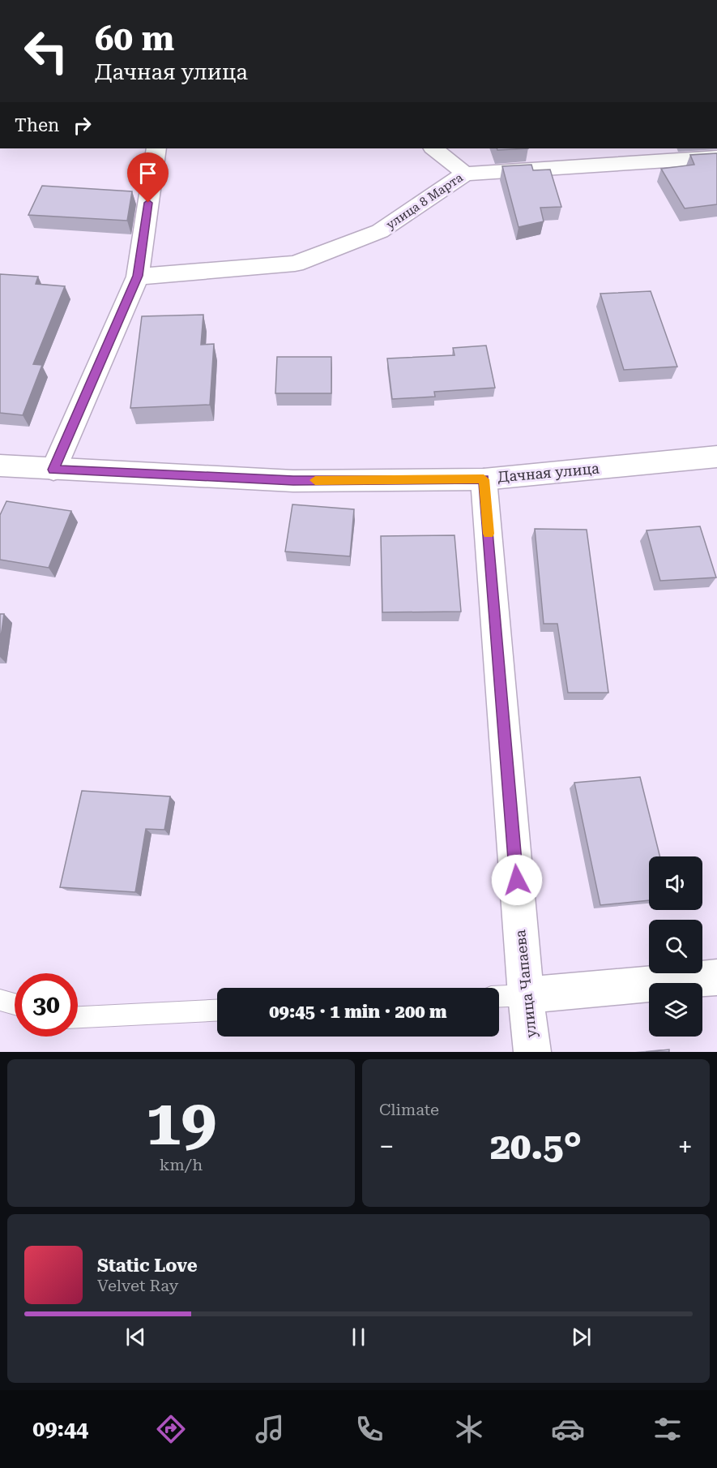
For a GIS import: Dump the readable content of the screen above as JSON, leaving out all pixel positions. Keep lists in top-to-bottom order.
{
  "streets": {
    "street": ["улица 8 Марта", "Дачная улица", "улица Чапаева"]
  },
  "crossings": [
    ["Дачная улица", "улица Чапаева"]
  ],
  "page": {
    "turn": ["60 m", "Дачная улица"],
    "then": "Then",
    "limit": "30",
    "trip": "09:45 · 1 min · 200 m",
    "tile": [
      ["19", "km/h"],
      "Climate"
    ],
    "heat": ["−", "20.5°", "+"],
    "song": ["Static Love", "Velvet Ray"],
    "tabs": "09:44"
  }
}
